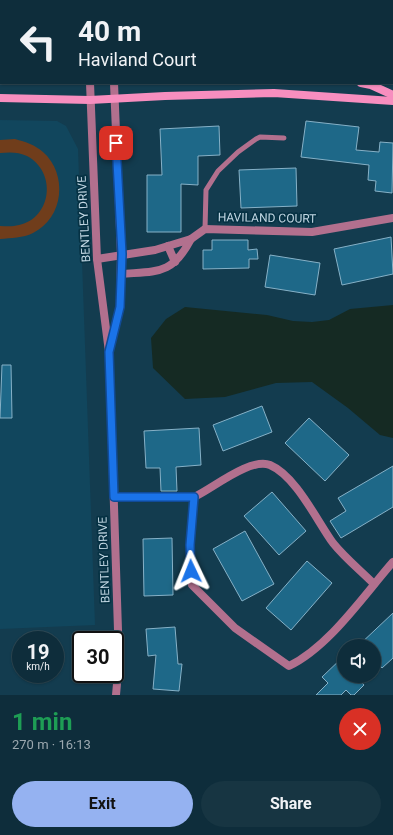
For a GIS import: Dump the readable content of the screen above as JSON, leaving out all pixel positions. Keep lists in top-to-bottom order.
{
  "streets": {
    "street": ["HAVILAND COURT", "BENTLEY DRIVE"]
  },
  "crossings": [
    ["HAVILAND COURT", "BENTLEY DRIVE"]
  ],
  "page": {
    "turn": ["40 m", "Haviland Court"],
    "speed": "19 km/h",
    "limit": "30",
    "heading": ["1 min", "270 m · 16:13"],
    "buttons": ["Exit", "Share"]
  }
}
